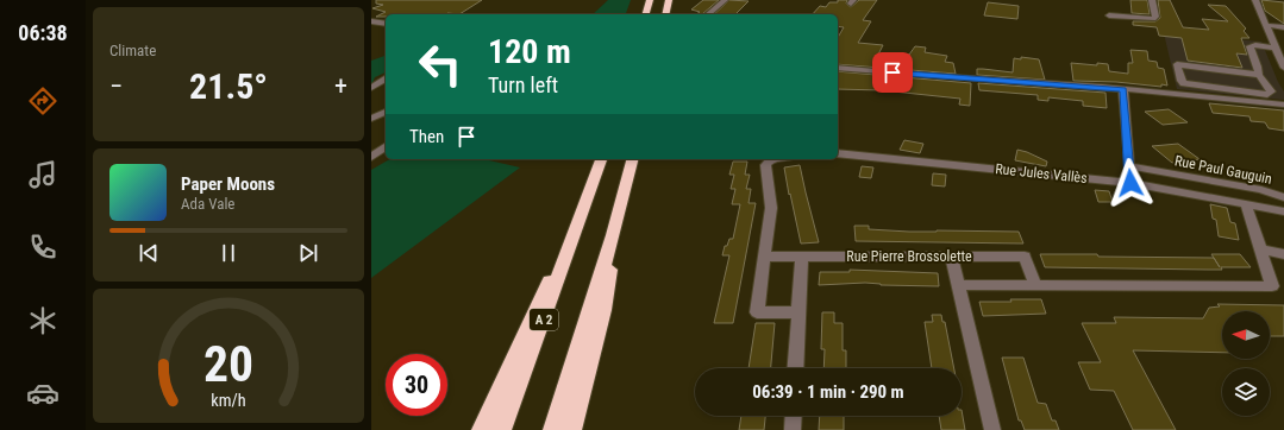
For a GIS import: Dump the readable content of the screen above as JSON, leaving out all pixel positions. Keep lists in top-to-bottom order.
{
  "streets": {
    "highway": ["A 2"],
    "street": ["Rue Paul Gauguin", "Rue Jules Vallès", "Rue Pierre Brossolette"]
  },
  "crossings": [
    ["Rue Jules Vallès", "Rue Pierre Brossolette"]
  ],
  "north": "left",
  "page": {
    "tabs": "06:38",
    "tile": "Climate",
    "turn": ["120 m", "Turn left"],
    "heat": ["−", "21.5°", "+"],
    "then": "Then",
    "song": ["Paper Moons", "Ada Vale"],
    "limit": "30",
    "trip": "06:39 · 1 min · 290 m",
    "gauge": ["20", "km/h"]
  }
}
